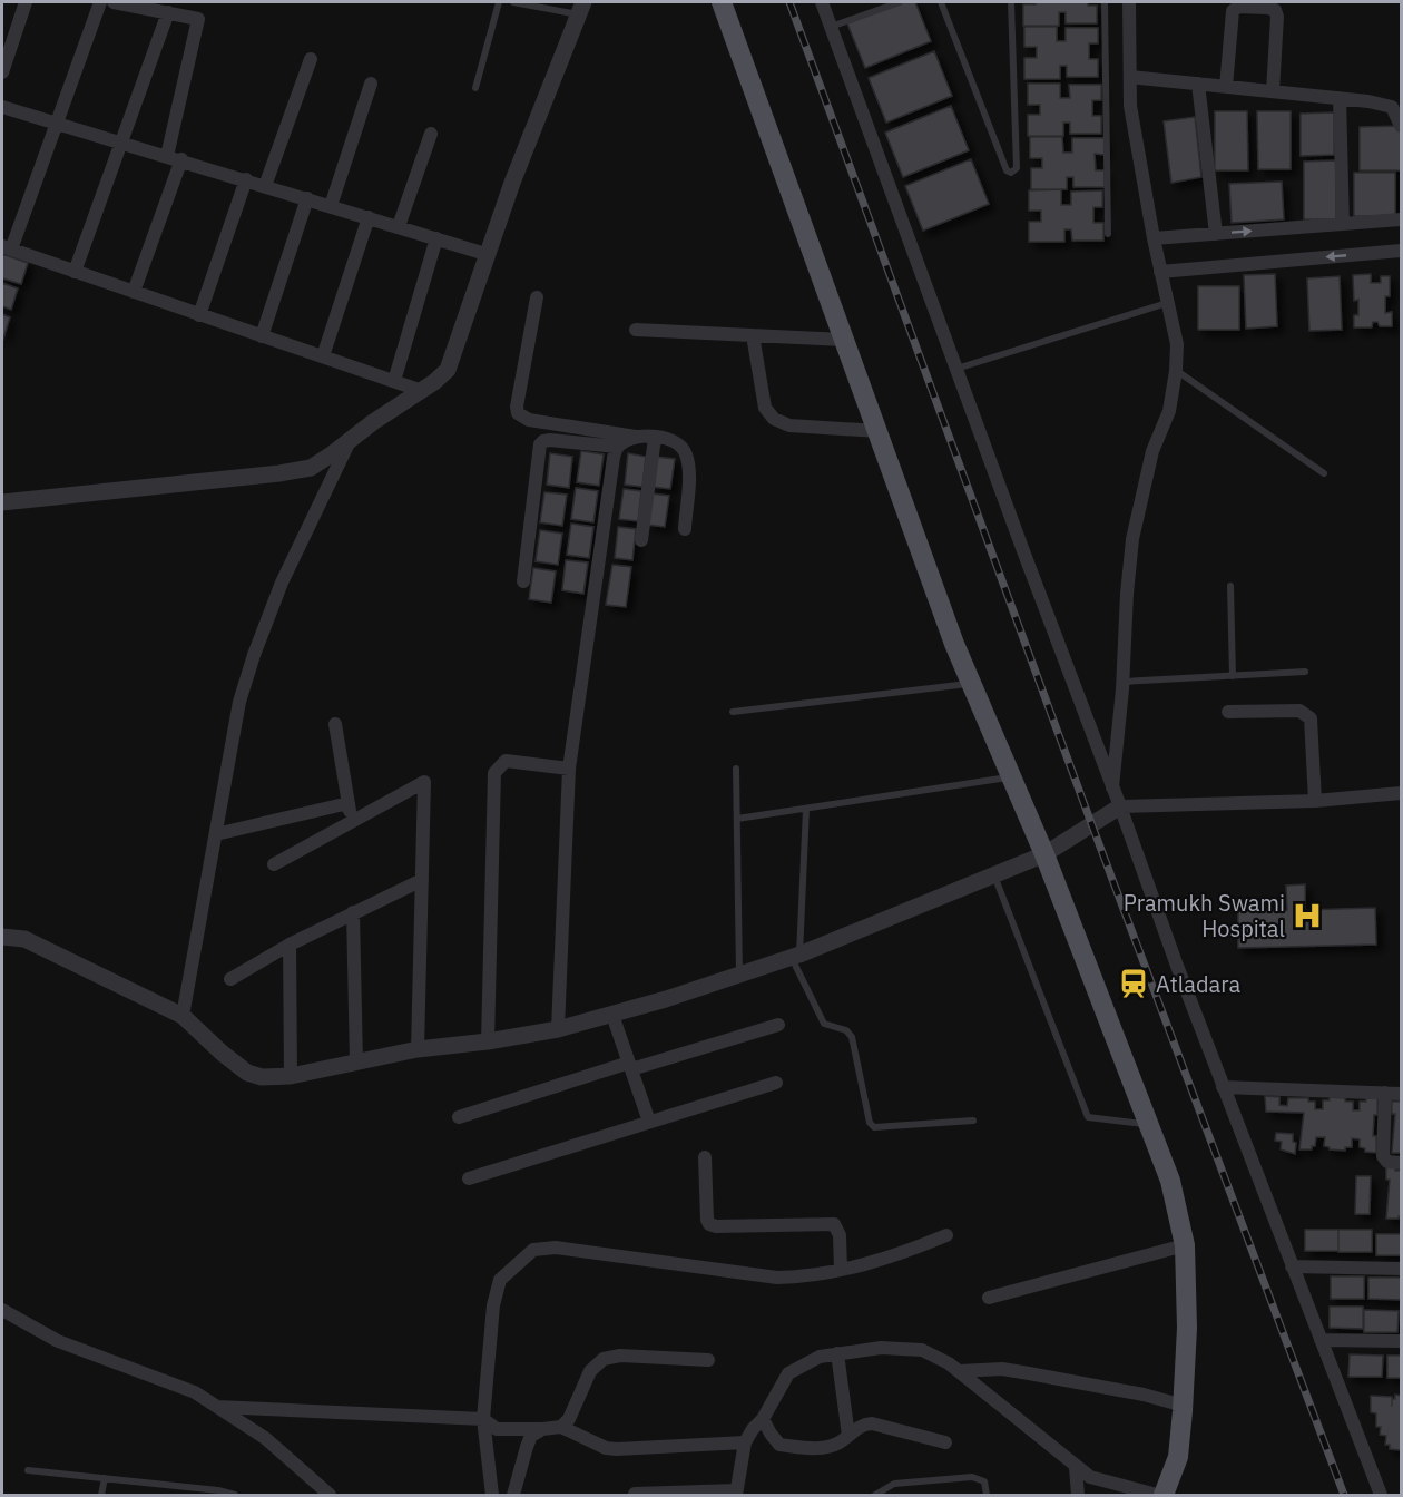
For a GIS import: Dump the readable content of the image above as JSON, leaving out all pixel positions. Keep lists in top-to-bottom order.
{
  "places": {
    "hospital": ["Pramukh Swami Hospital"],
    "station": ["Atladara"]
  }
}
